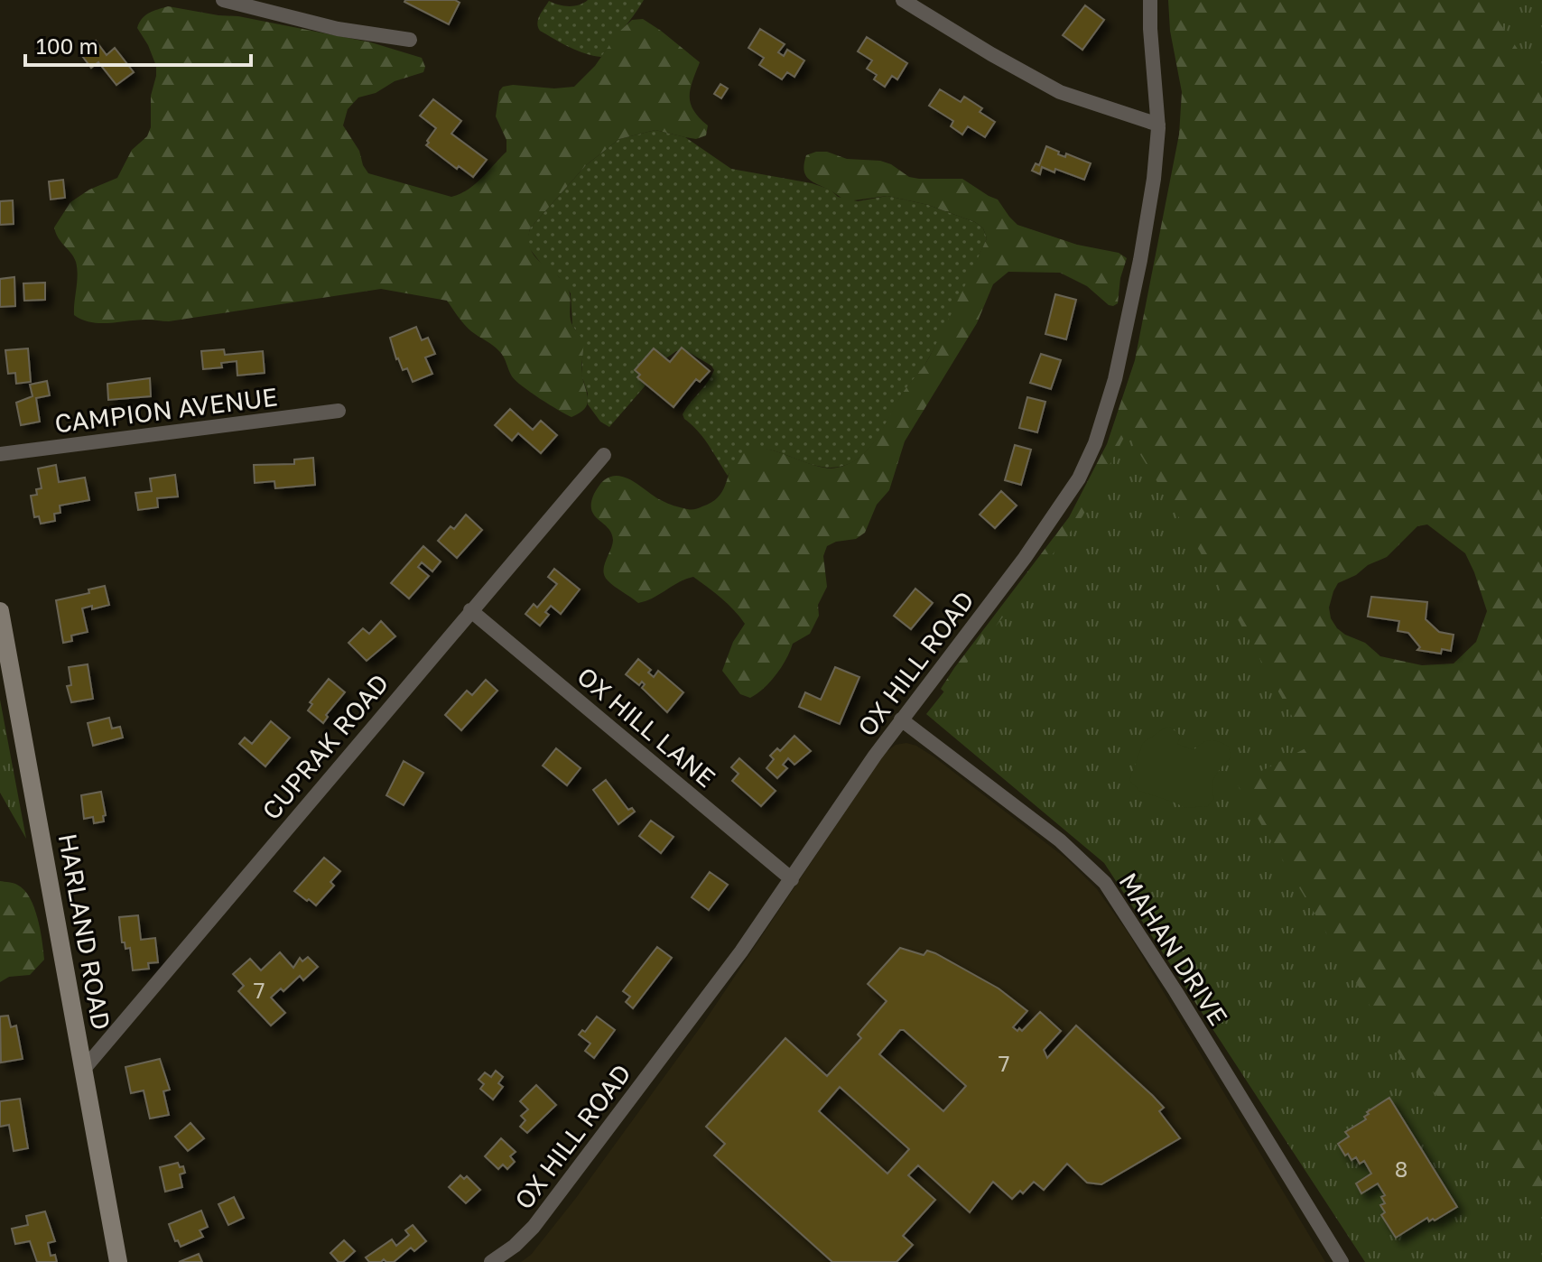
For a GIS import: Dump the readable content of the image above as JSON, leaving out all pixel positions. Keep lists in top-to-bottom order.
{
  "streets": {
    "main road": ["HARLAND ROAD"],
    "street": [
      "CAMPION AVENUE",
      "OX HILL ROAD",
      "OX HILL LANE",
      "CUPRAK ROAD",
      "MAHAN DRIVE"
    ]
  },
  "crossings": [
    ["OX HILL ROAD", "OX HILL LANE"],
    ["OX HILL ROAD", "MAHAN DRIVE"],
    ["OX HILL LANE", "CUPRAK ROAD"],
    ["CUPRAK ROAD", "HARLAND ROAD"]
  ],
  "house_numbers": ["7", "7", "8"],
  "scale_bar": "100 m"
}
